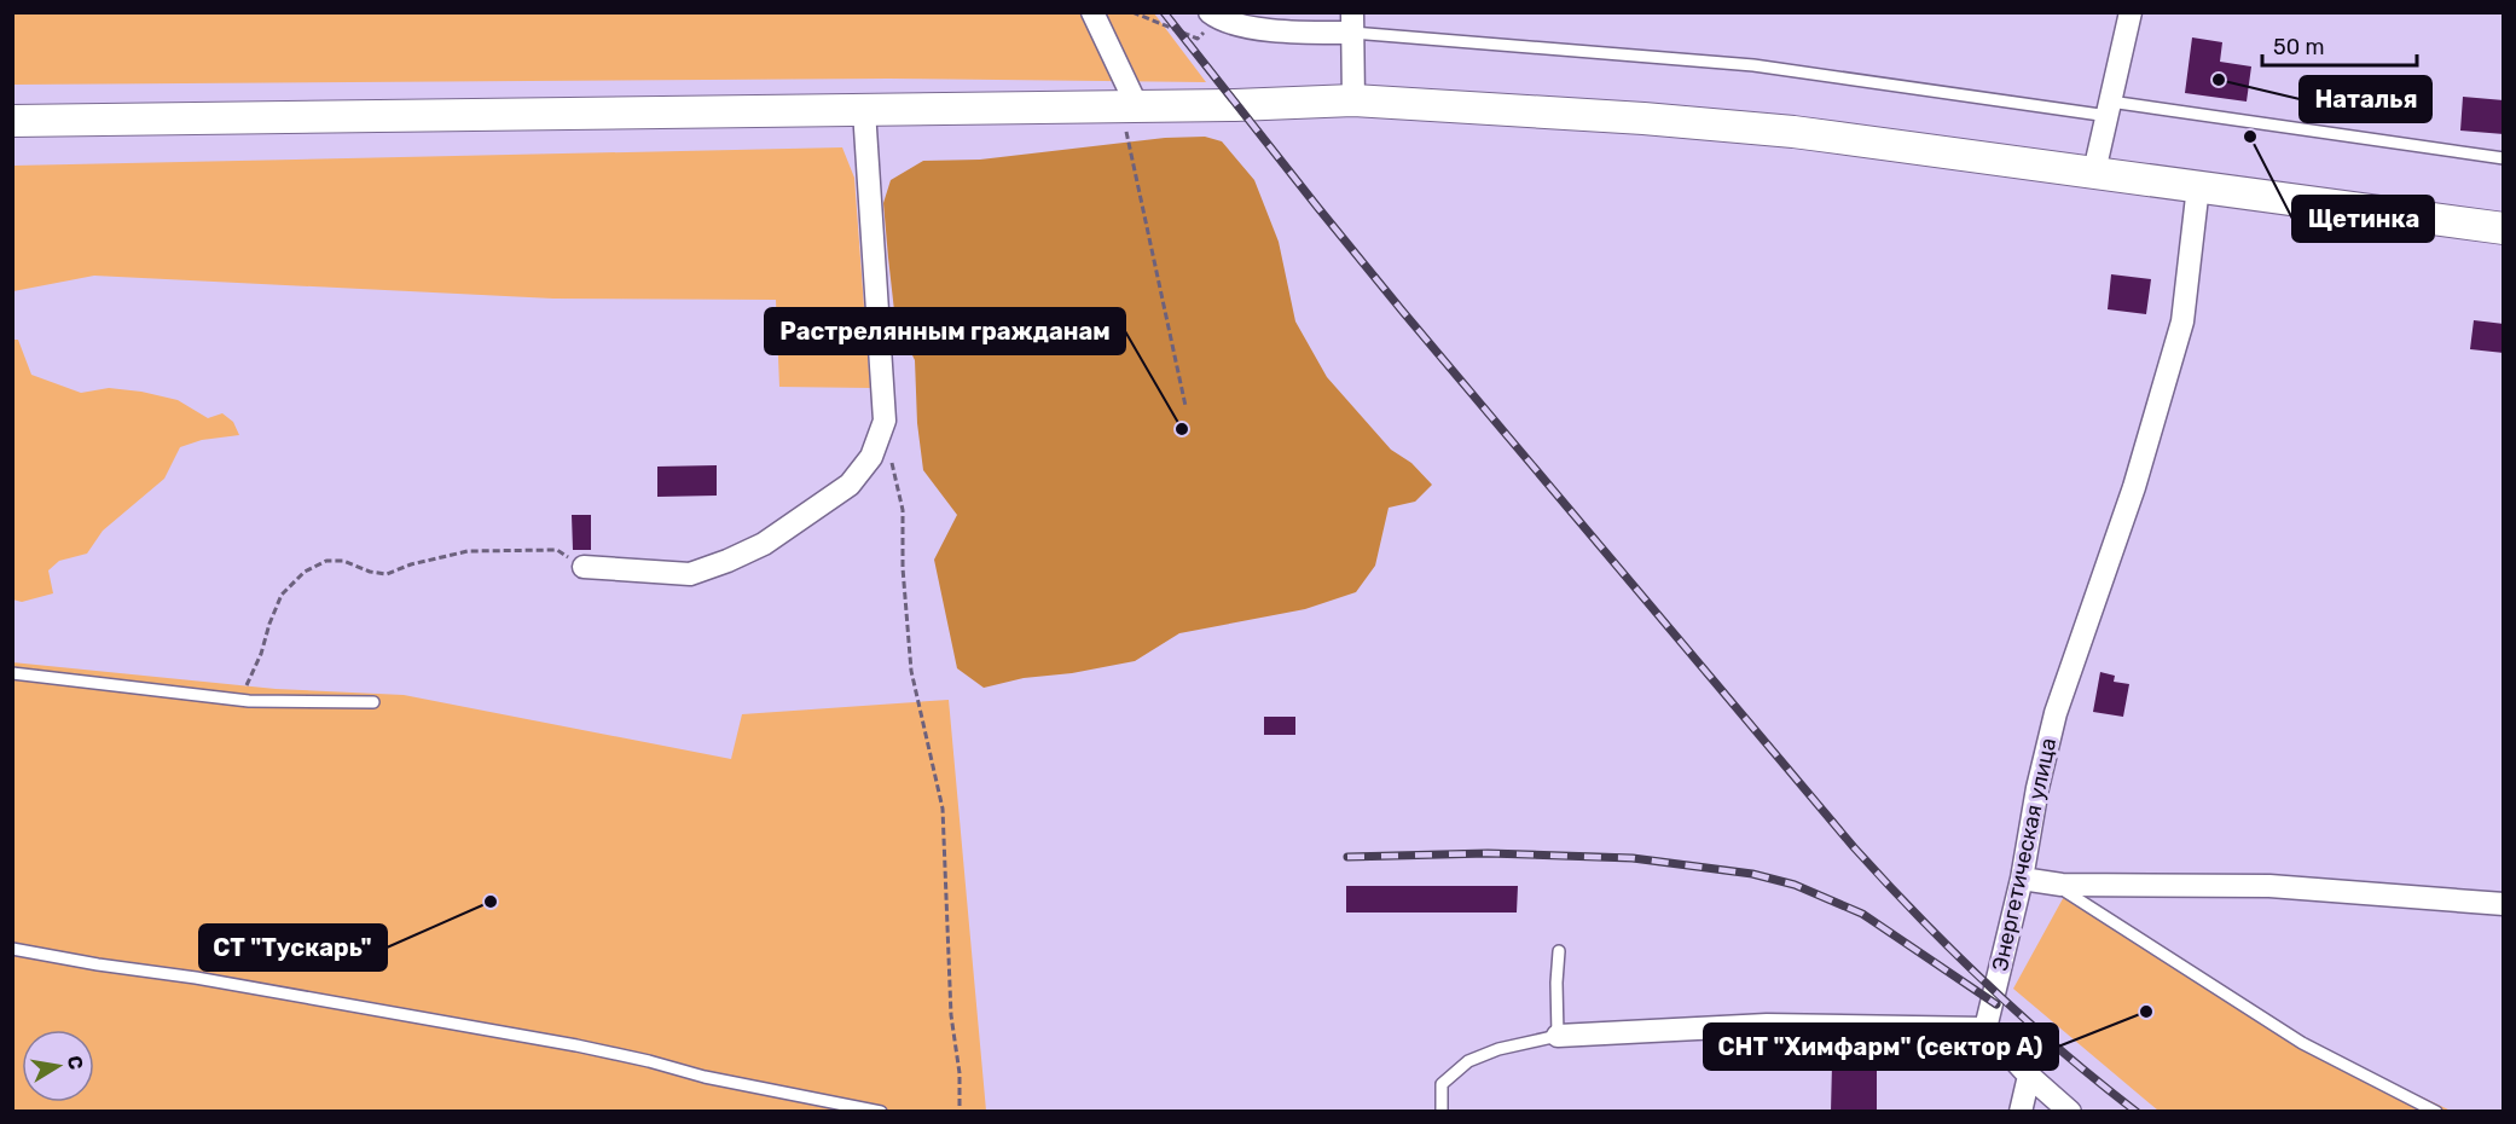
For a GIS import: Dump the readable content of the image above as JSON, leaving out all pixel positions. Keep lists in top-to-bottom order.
{
  "streets": {
    "street": ["Энергетическая улица"]
  },
  "places": [
    "Наталья",
    "Щетинка",
    "Растрелянным гражданам",
    "СТ \"Тускарь\"",
    "СНТ \"Химфарм\" (сектор А)"
  ],
  "scale_bar": "50 m",
  "north": "right"
}
